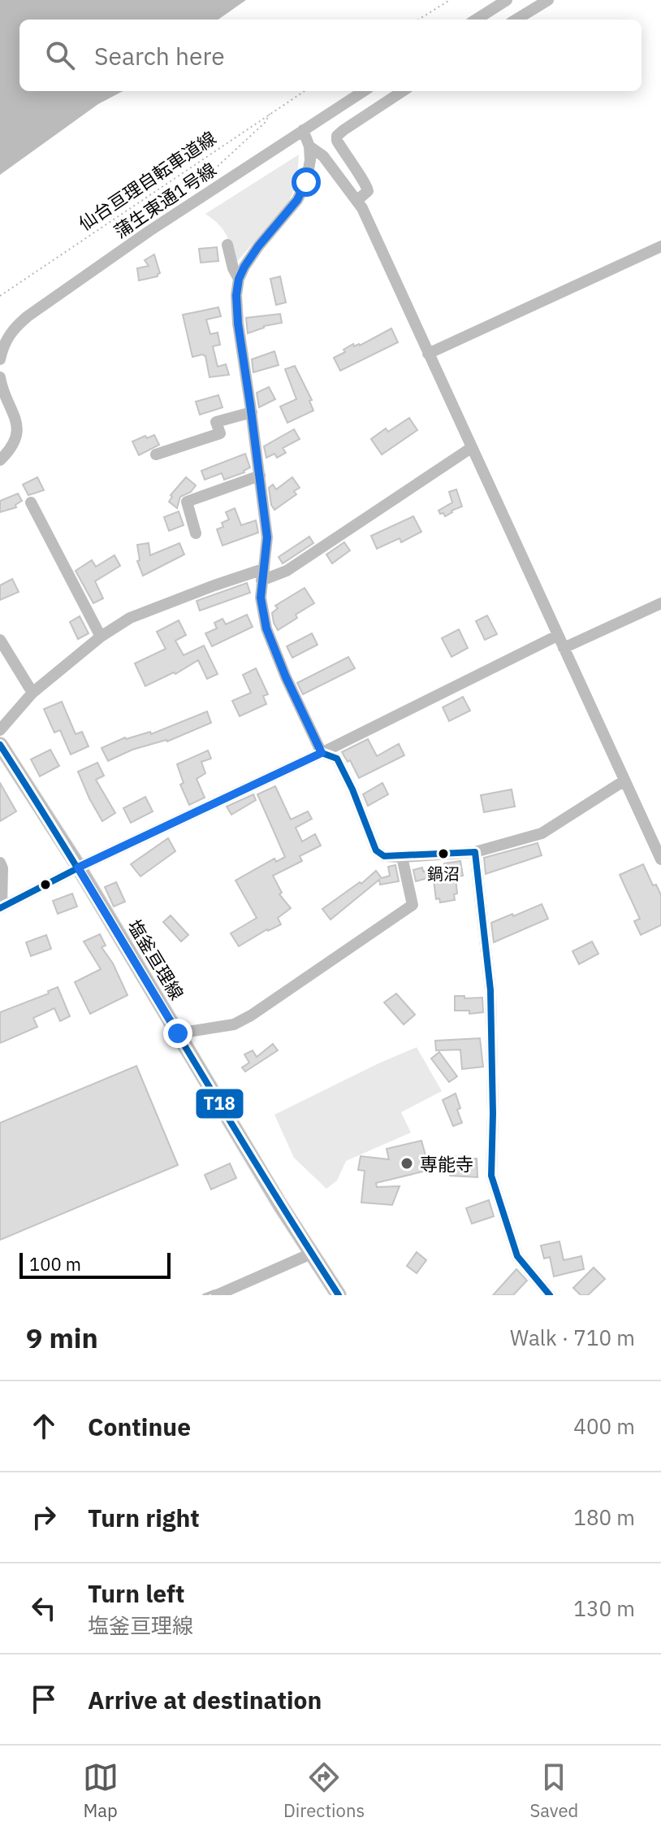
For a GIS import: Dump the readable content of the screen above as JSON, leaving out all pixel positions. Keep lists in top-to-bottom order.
{
  "streets": {
    "main road": ["塩釜亘理線"],
    "street": ["蒲生東通1号線"],
    "path": ["仙台亘理自転車道線"]
  },
  "places": ["鍋沼", "専能寺"],
  "lines": ["transit line T18"],
  "scale_bar": "100 m",
  "page": {
    "search": "Search here",
    "scale": "100 m",
    "heading": ["9 min", "Walk · 710 m"],
    "list": [
      ["Continue", "400 m"],
      ["Turn right", "180 m"],
      ["Turn left", "塩釜亘理線", "130 m"],
      "Arrive at destination"
    ],
    "nav": ["Map", "Directions", "Saved"]
  }
}
